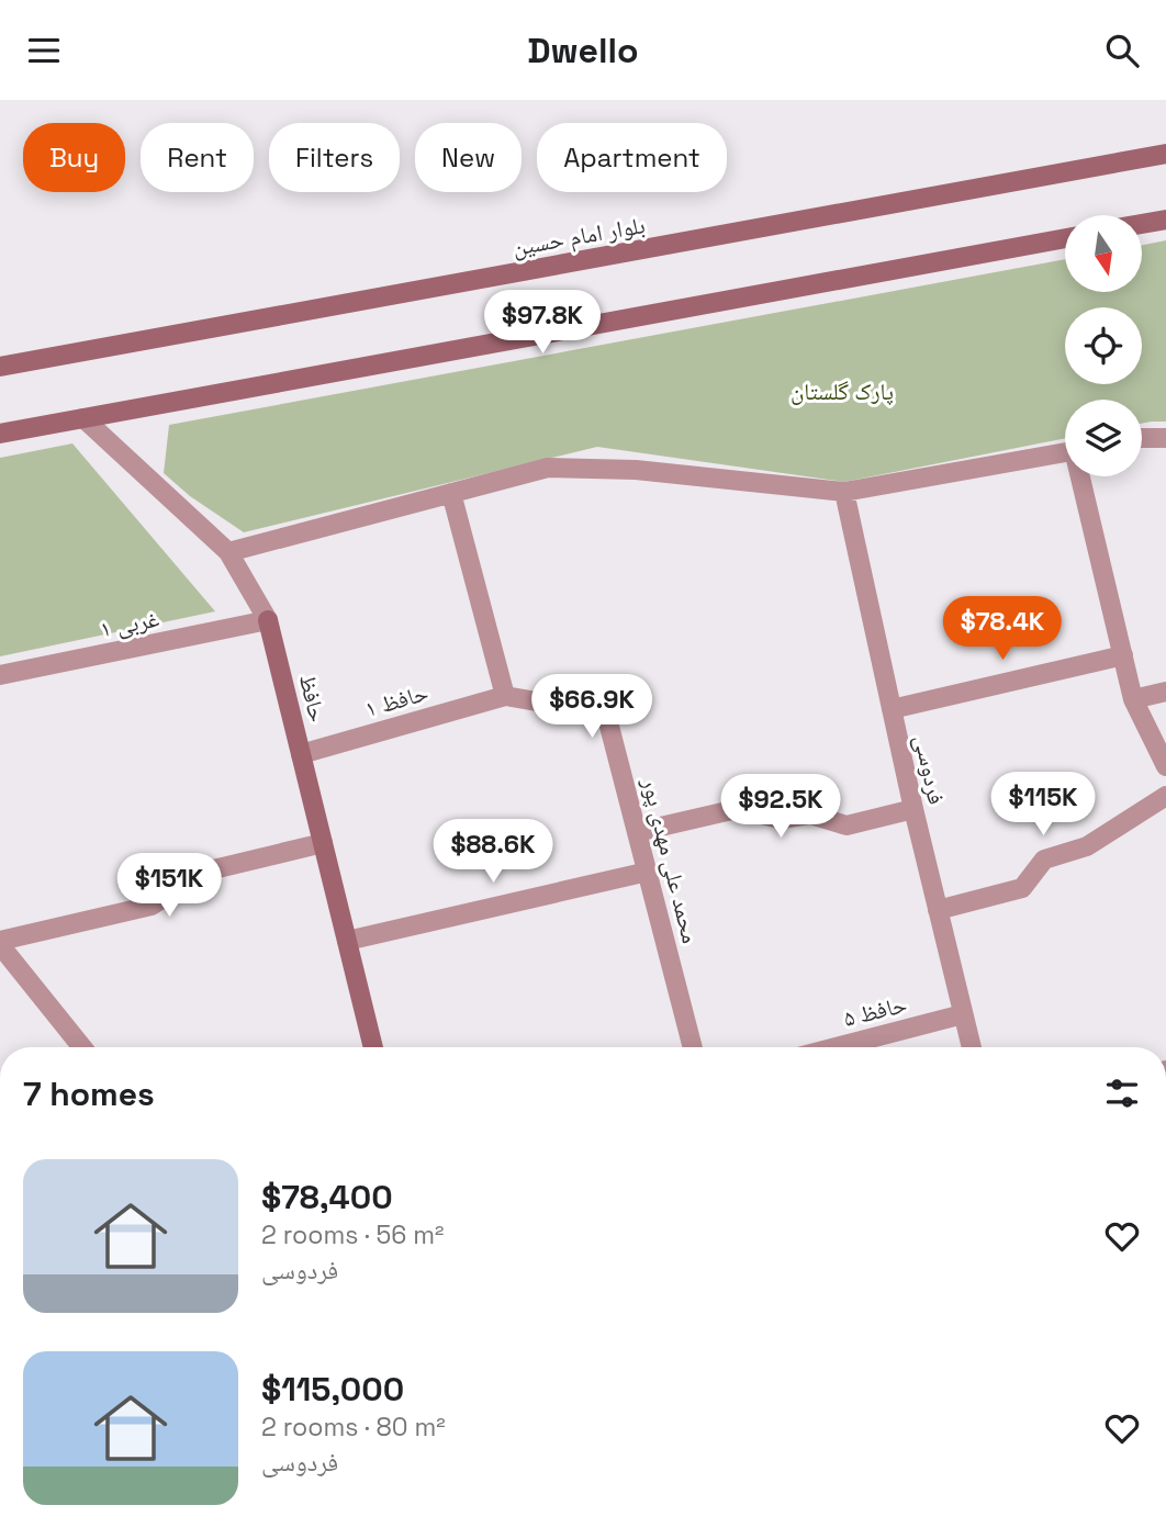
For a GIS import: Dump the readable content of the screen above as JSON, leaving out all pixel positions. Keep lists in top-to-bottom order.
{
  "streets": {
    "main road": ["بلوار امام حسین", "حافظ"],
    "street": [
      "۱ غربی",
      "حافظ ۱",
      "فردوسی",
      "محمد علی مهدی پور",
      "حافظ ۵"
    ]
  },
  "crossings": [
    ["۱ غربی", "حافظ"],
    ["حافظ", "حافظ ۱"],
    ["حافظ ۱", "محمد علی مهدی پور"],
    ["فردوسی", "حافظ ۵"]
  ],
  "parks": ["پارک گلستان"],
  "north": "bottom",
  "page": {
    "header": "Dwello",
    "chip": [
      "Buy",
      "Rent",
      "Filters",
      "New",
      "Apartment"
    ],
    "price": [
      "$97.8K",
      "$78.4K",
      "$66.9K",
      "$115K",
      "$92.5K",
      "$88.6K",
      "$151K"
    ],
    "heading": "7 homes",
    "list": [
      {
        "name": "$78,400",
        "note": "2 rooms · 56 m² · فردوسی"
      },
      {
        "name": "$115,000",
        "note": "2 rooms · 80 m² · فردوسی"
      }
    ]
  }
}
